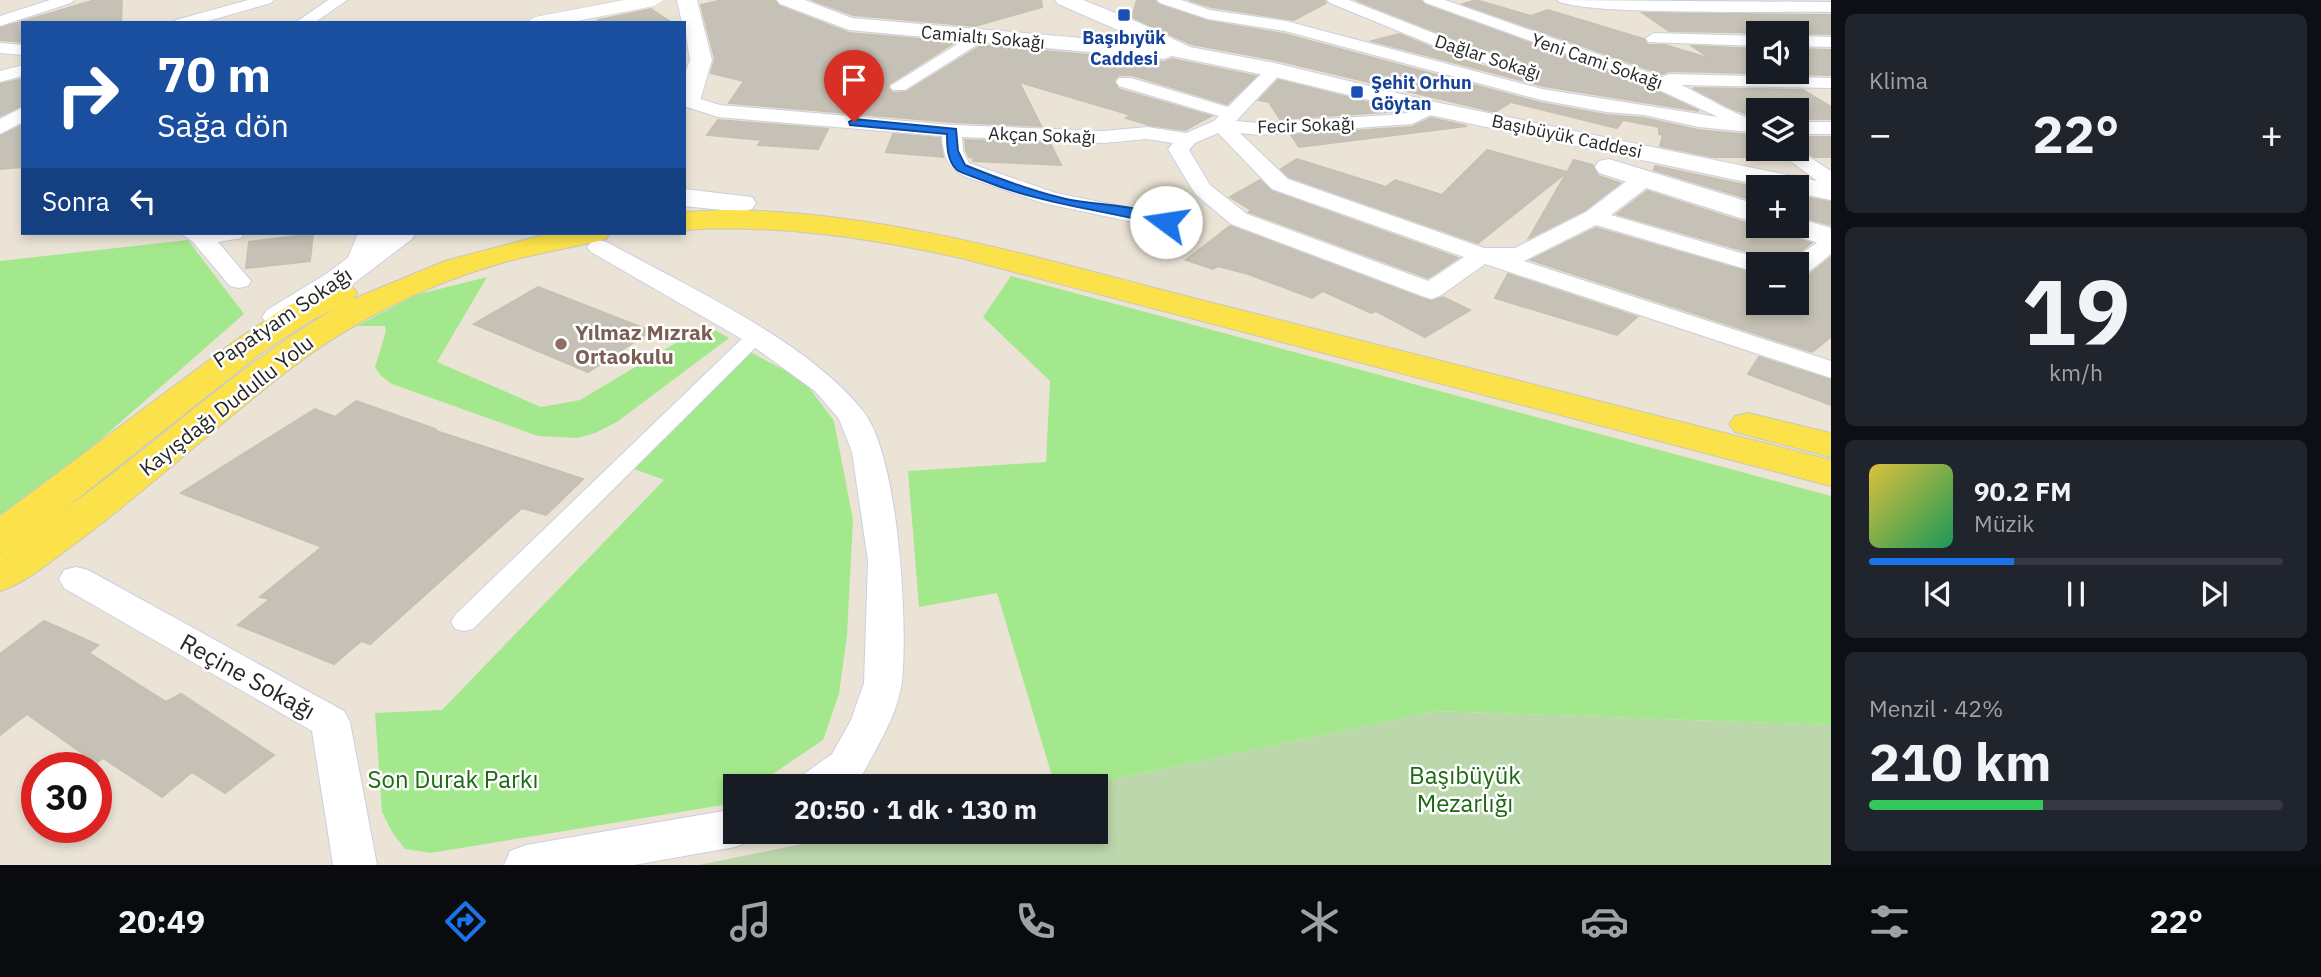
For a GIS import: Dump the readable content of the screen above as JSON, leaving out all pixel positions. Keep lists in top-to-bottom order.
{
  "streets": {
    "main road": [
      "Camialtı Sokağı",
      "Başıbüyük Caddesi",
      "Papatyam Sokağı",
      "Kayışdağı Dudullu Yolu"
    ],
    "street": [
      "Dağlar Sokağı",
      "Yeni Cami Sokağı",
      "Fecir Sokağı",
      "Akçan Sokağı",
      "Reçine Sokağı"
    ]
  },
  "crossings": [
    ["Camialtı Sokağı", "Başıbüyük Caddesi"],
    ["Fecir Sokağı", "Başıbüyük Caddesi"],
    ["Papatyam Sokağı", "Kayışdağı Dudullu Yolu"]
  ],
  "parks": ["Başıbüyük Mezarlığı", "Son Durak Parkı"],
  "places": {
    "transit": ["Başıbıyük Caddesi", "Şehit Orhun Göytan"],
    "other": ["Yılmaz Mızrak Ortaokulu"]
  },
  "page": {
    "tile": [
      "Klima",
      ["19", "km/h"],
      ["Menzil · 42%", "210 km"]
    ],
    "map_buttons": ["+", "−"],
    "turn": ["70 m", "Sağa dön"],
    "heat": ["−", "22°", "+"],
    "then": "Sonra",
    "song": ["90.2 FM", "Müzik"],
    "limit": "30",
    "trip": "20:50 · 1 dk · 130 m",
    "tabs": ["20:49", "22°"]
  }
}
